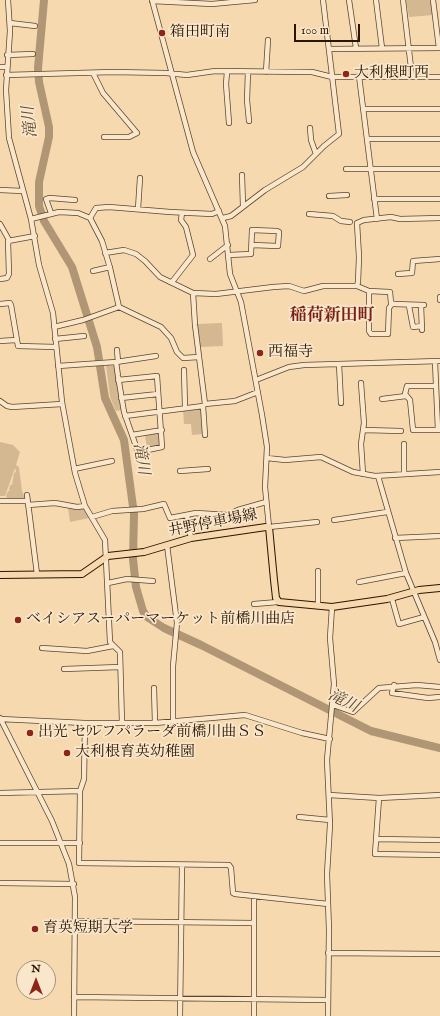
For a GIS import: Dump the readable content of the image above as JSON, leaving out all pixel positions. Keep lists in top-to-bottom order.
{
  "streets": {
    "main road": ["井野停車場線"]
  },
  "districts": ["稲荷新田町"],
  "water": ["滝川"],
  "places": [
    "箱田町南",
    "大利根町西",
    "西福寺",
    "ベイシアスーパーマーケット前橋川曲店",
    "出光 セルフパラーダ前橋川曲ＳＳ",
    "大利根育英幼稚園",
    "育英短期大学"
  ],
  "scale_bar": "100 m",
  "north": "top"
}
